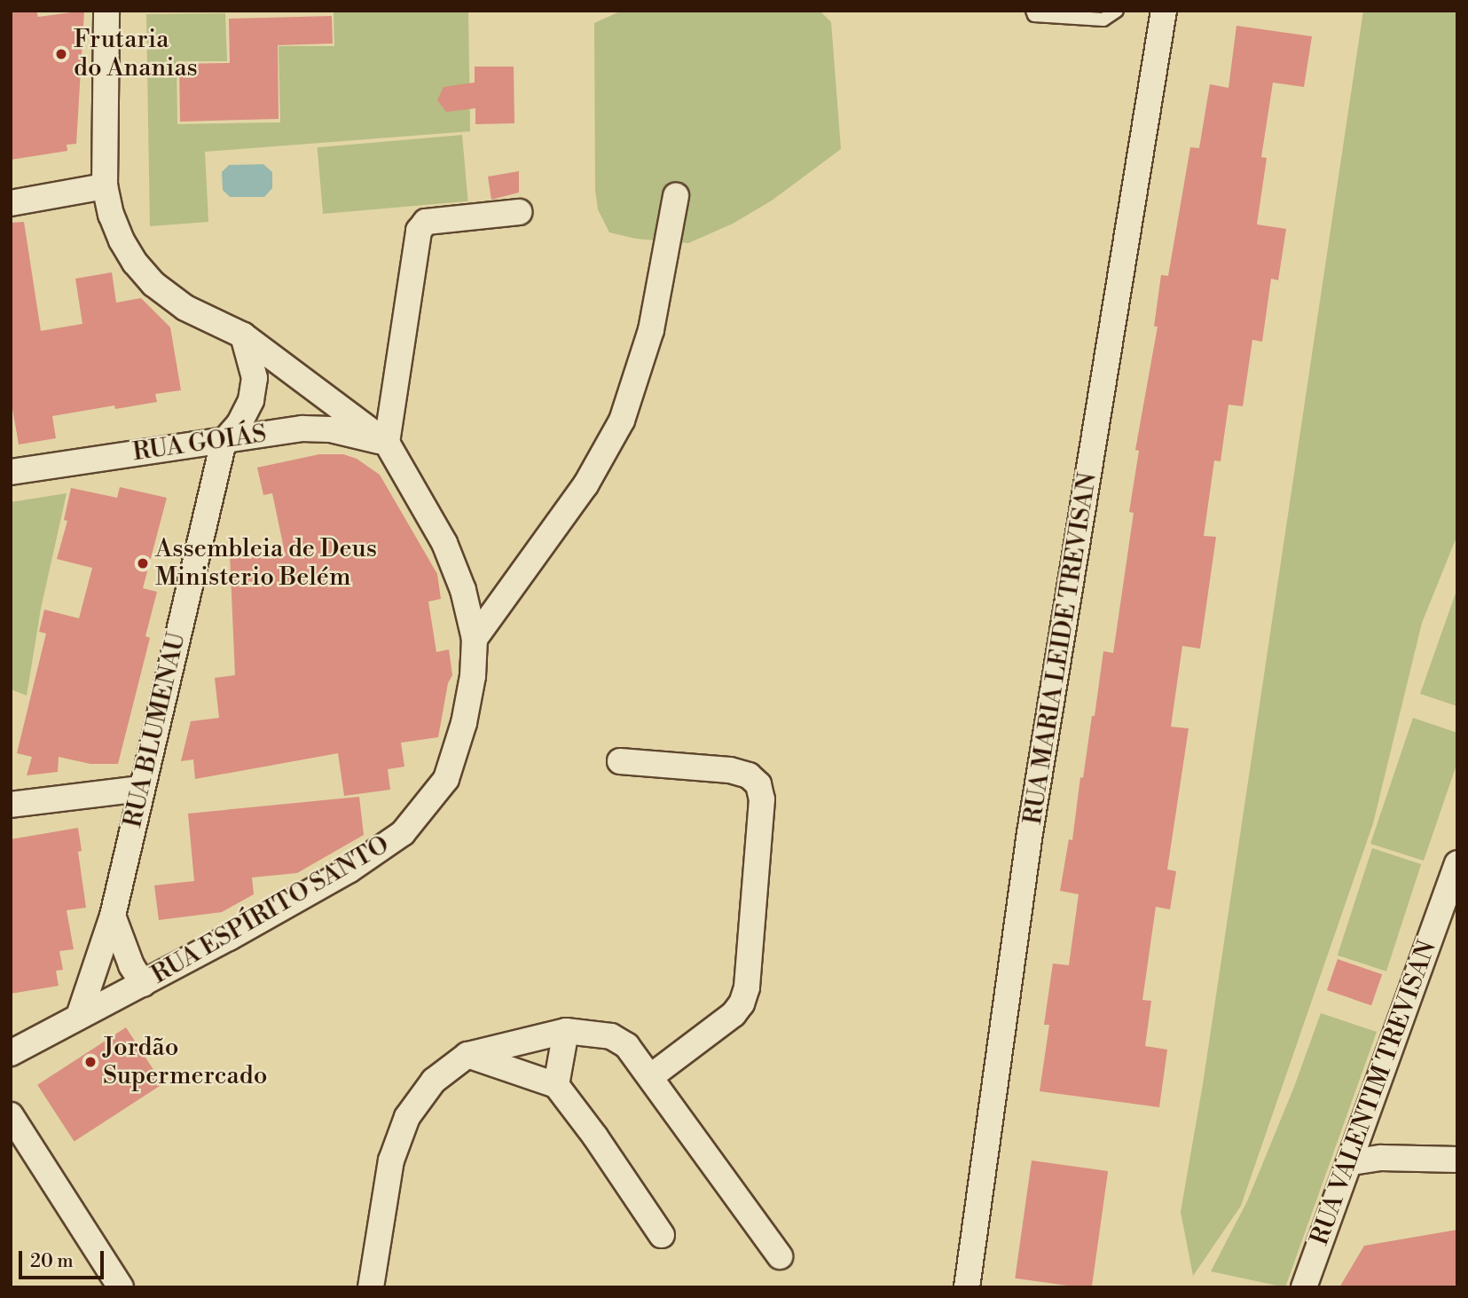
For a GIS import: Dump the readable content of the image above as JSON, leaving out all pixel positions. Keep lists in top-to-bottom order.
{
  "streets": {
    "street": [
      "RUA GOIÁS",
      "RUA MARIA LEIDE TREVISAN",
      "RUA BLUMENAU",
      "RUA ESPÍRITO SANTO",
      "RUA VALENTIM TREVISAN"
    ]
  },
  "crossings": [
    ["RUA GOIÁS", "RUA BLUMENAU"],
    ["RUA GOIÁS", "RUA ESPÍRITO SANTO"],
    ["RUA BLUMENAU", "RUA ESPÍRITO SANTO"]
  ],
  "places": ["Frutaria do Ananias", "Assembleia de Deus Ministerio Belém", "Jordão Supermercado"],
  "scale_bar": "20 m"
}
